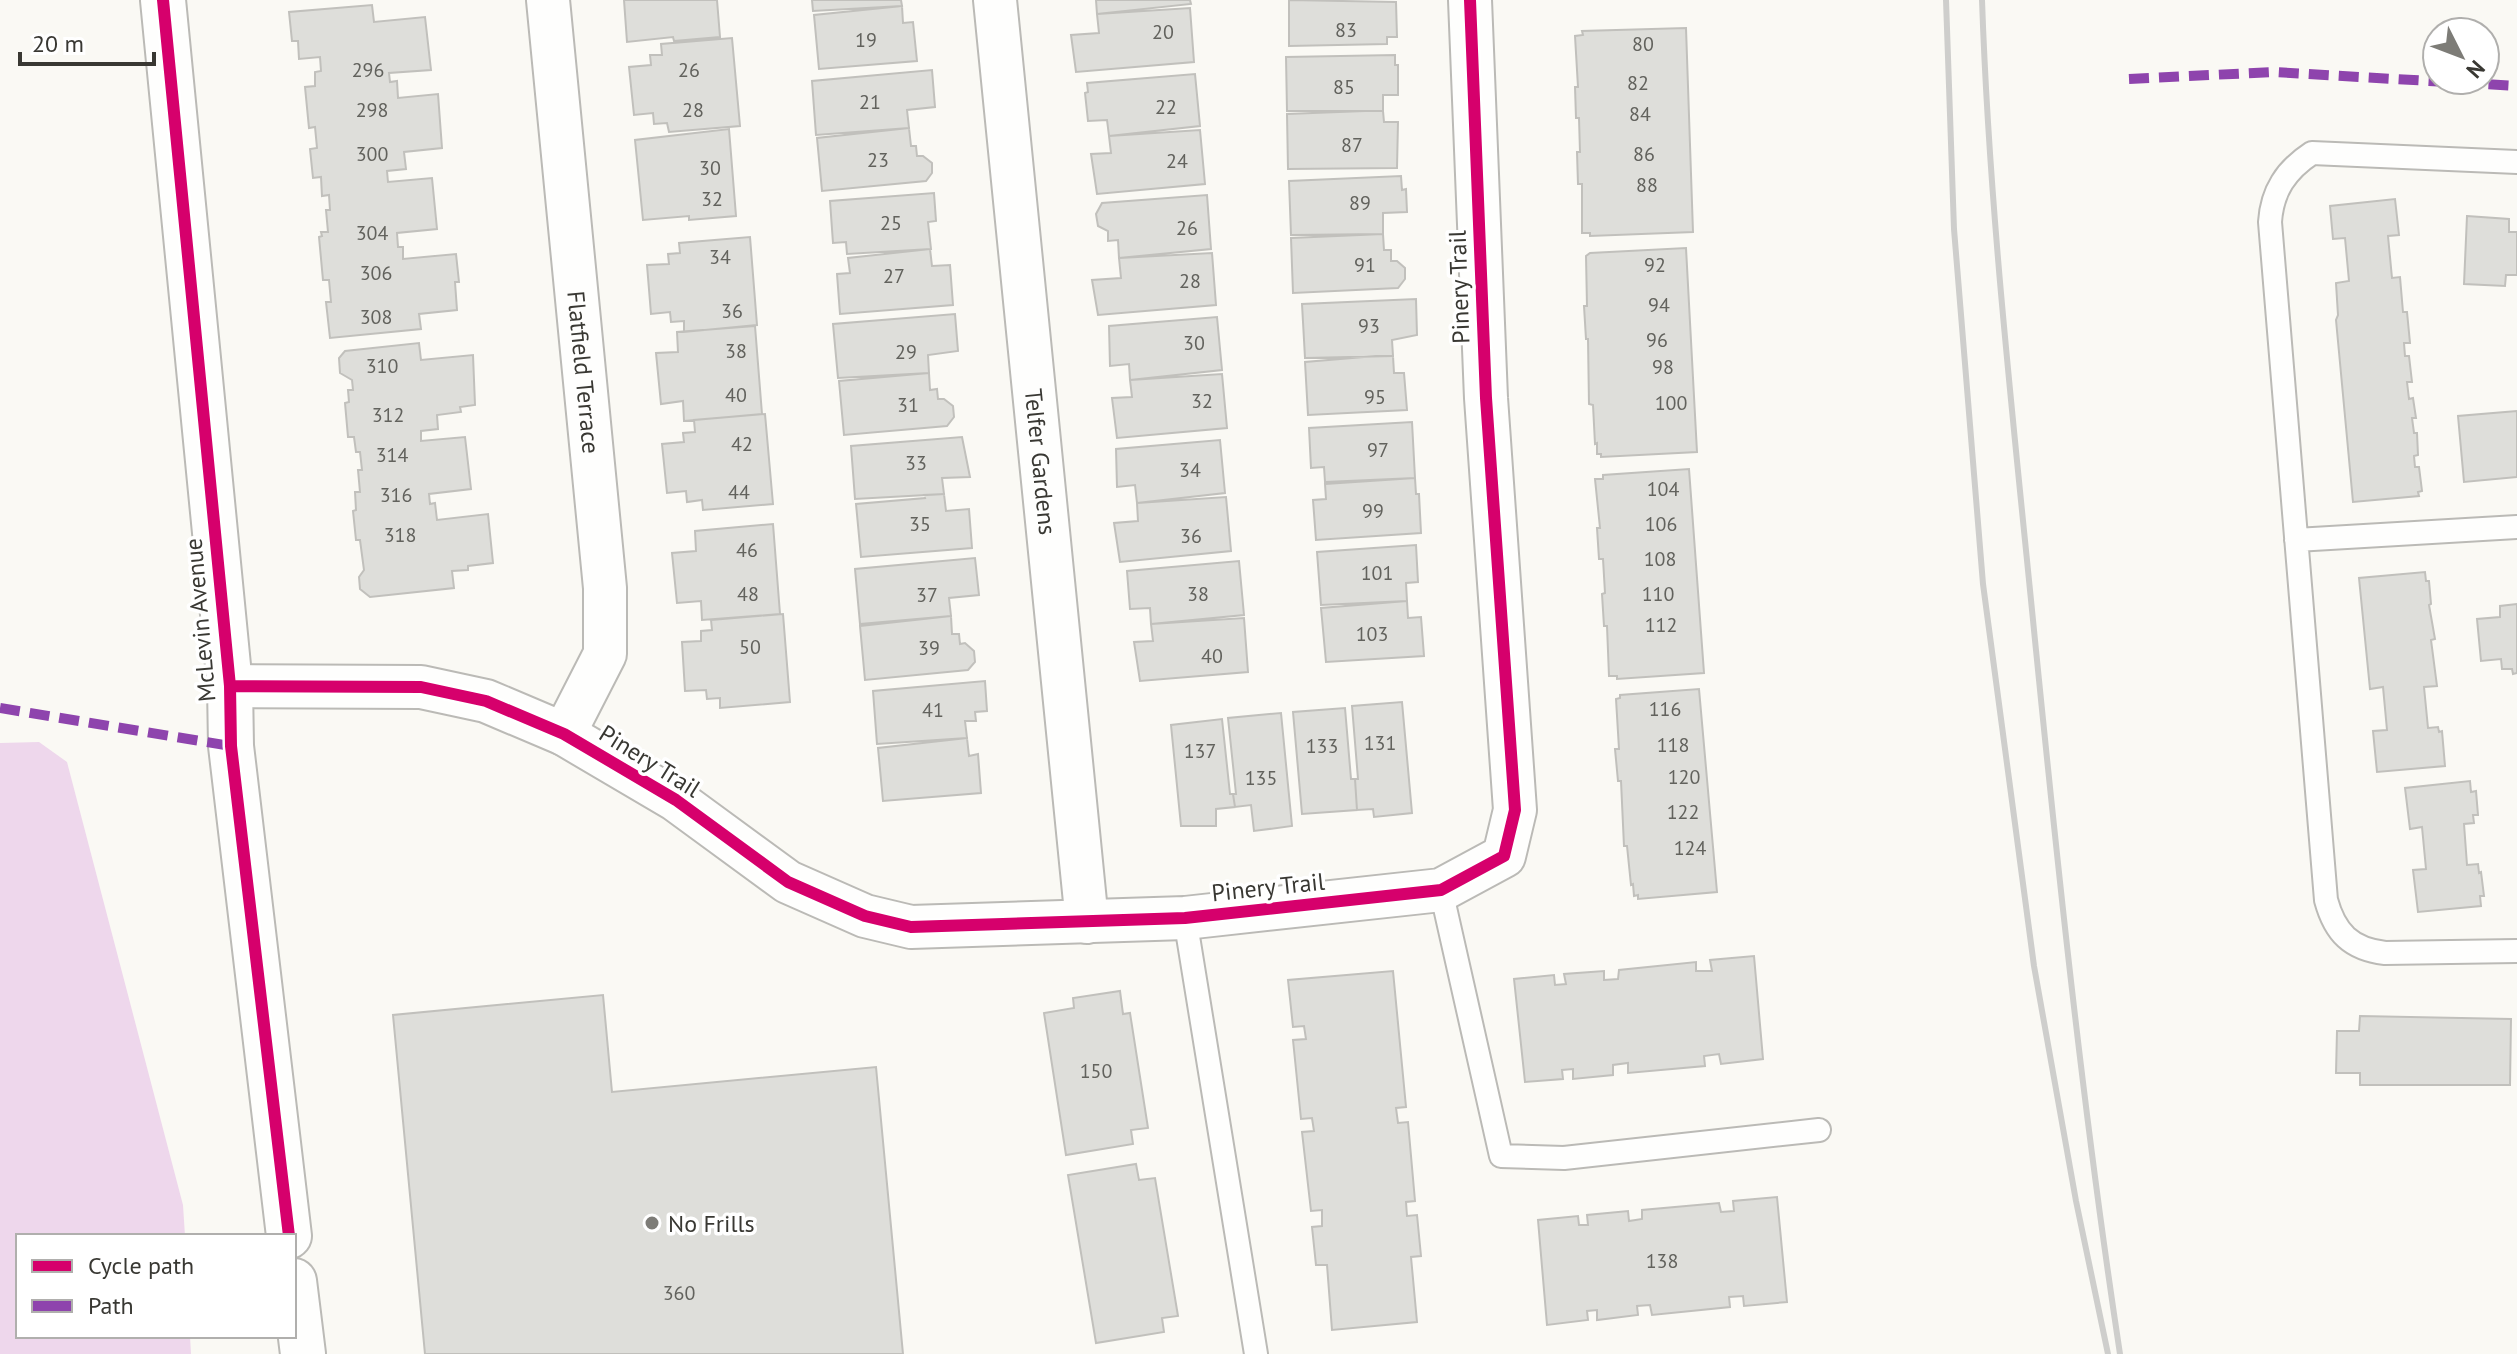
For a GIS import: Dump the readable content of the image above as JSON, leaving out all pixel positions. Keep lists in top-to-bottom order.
{
  "streets": {
    "street": [
      "Pinery Trail",
      "Flatfield Terrace",
      "Telfer Gardens",
      "McLevin Avenue"
    ]
  },
  "crossings": [
    ["Pinery Trail", "Flatfield Terrace"],
    ["Pinery Trail", "Telfer Gardens"],
    ["Pinery Trail", "McLevin Avenue"]
  ],
  "places": ["No Frills"],
  "house_numbers": [
    "83",
    "20",
    "19",
    "80",
    "296",
    "26",
    "82",
    "85",
    "21",
    "22",
    "298",
    "28",
    "84",
    "87",
    "300",
    "86",
    "23",
    "24",
    "30",
    "88",
    "32",
    "89",
    "25",
    "26",
    "304",
    "34",
    "91",
    "92",
    "306",
    "27",
    "28",
    "94",
    "36",
    "308",
    "93",
    "96",
    "30",
    "38",
    "29",
    "310",
    "98",
    "40",
    "95",
    "32",
    "100",
    "31",
    "312",
    "42",
    "97",
    "314",
    "33",
    "34",
    "104",
    "44",
    "316",
    "99",
    "35",
    "106",
    "318",
    "36",
    "46",
    "108",
    "101",
    "48",
    "38",
    "110",
    "37",
    "112",
    "103",
    "50",
    "39",
    "40",
    "116",
    "41",
    "131",
    "118",
    "133",
    "137",
    "120",
    "135",
    "122",
    "124",
    "150",
    "138",
    "360"
  ],
  "legend": ["Cycle path", "Path"],
  "scale_bar": "20 m",
  "north": "bottom right"
}
